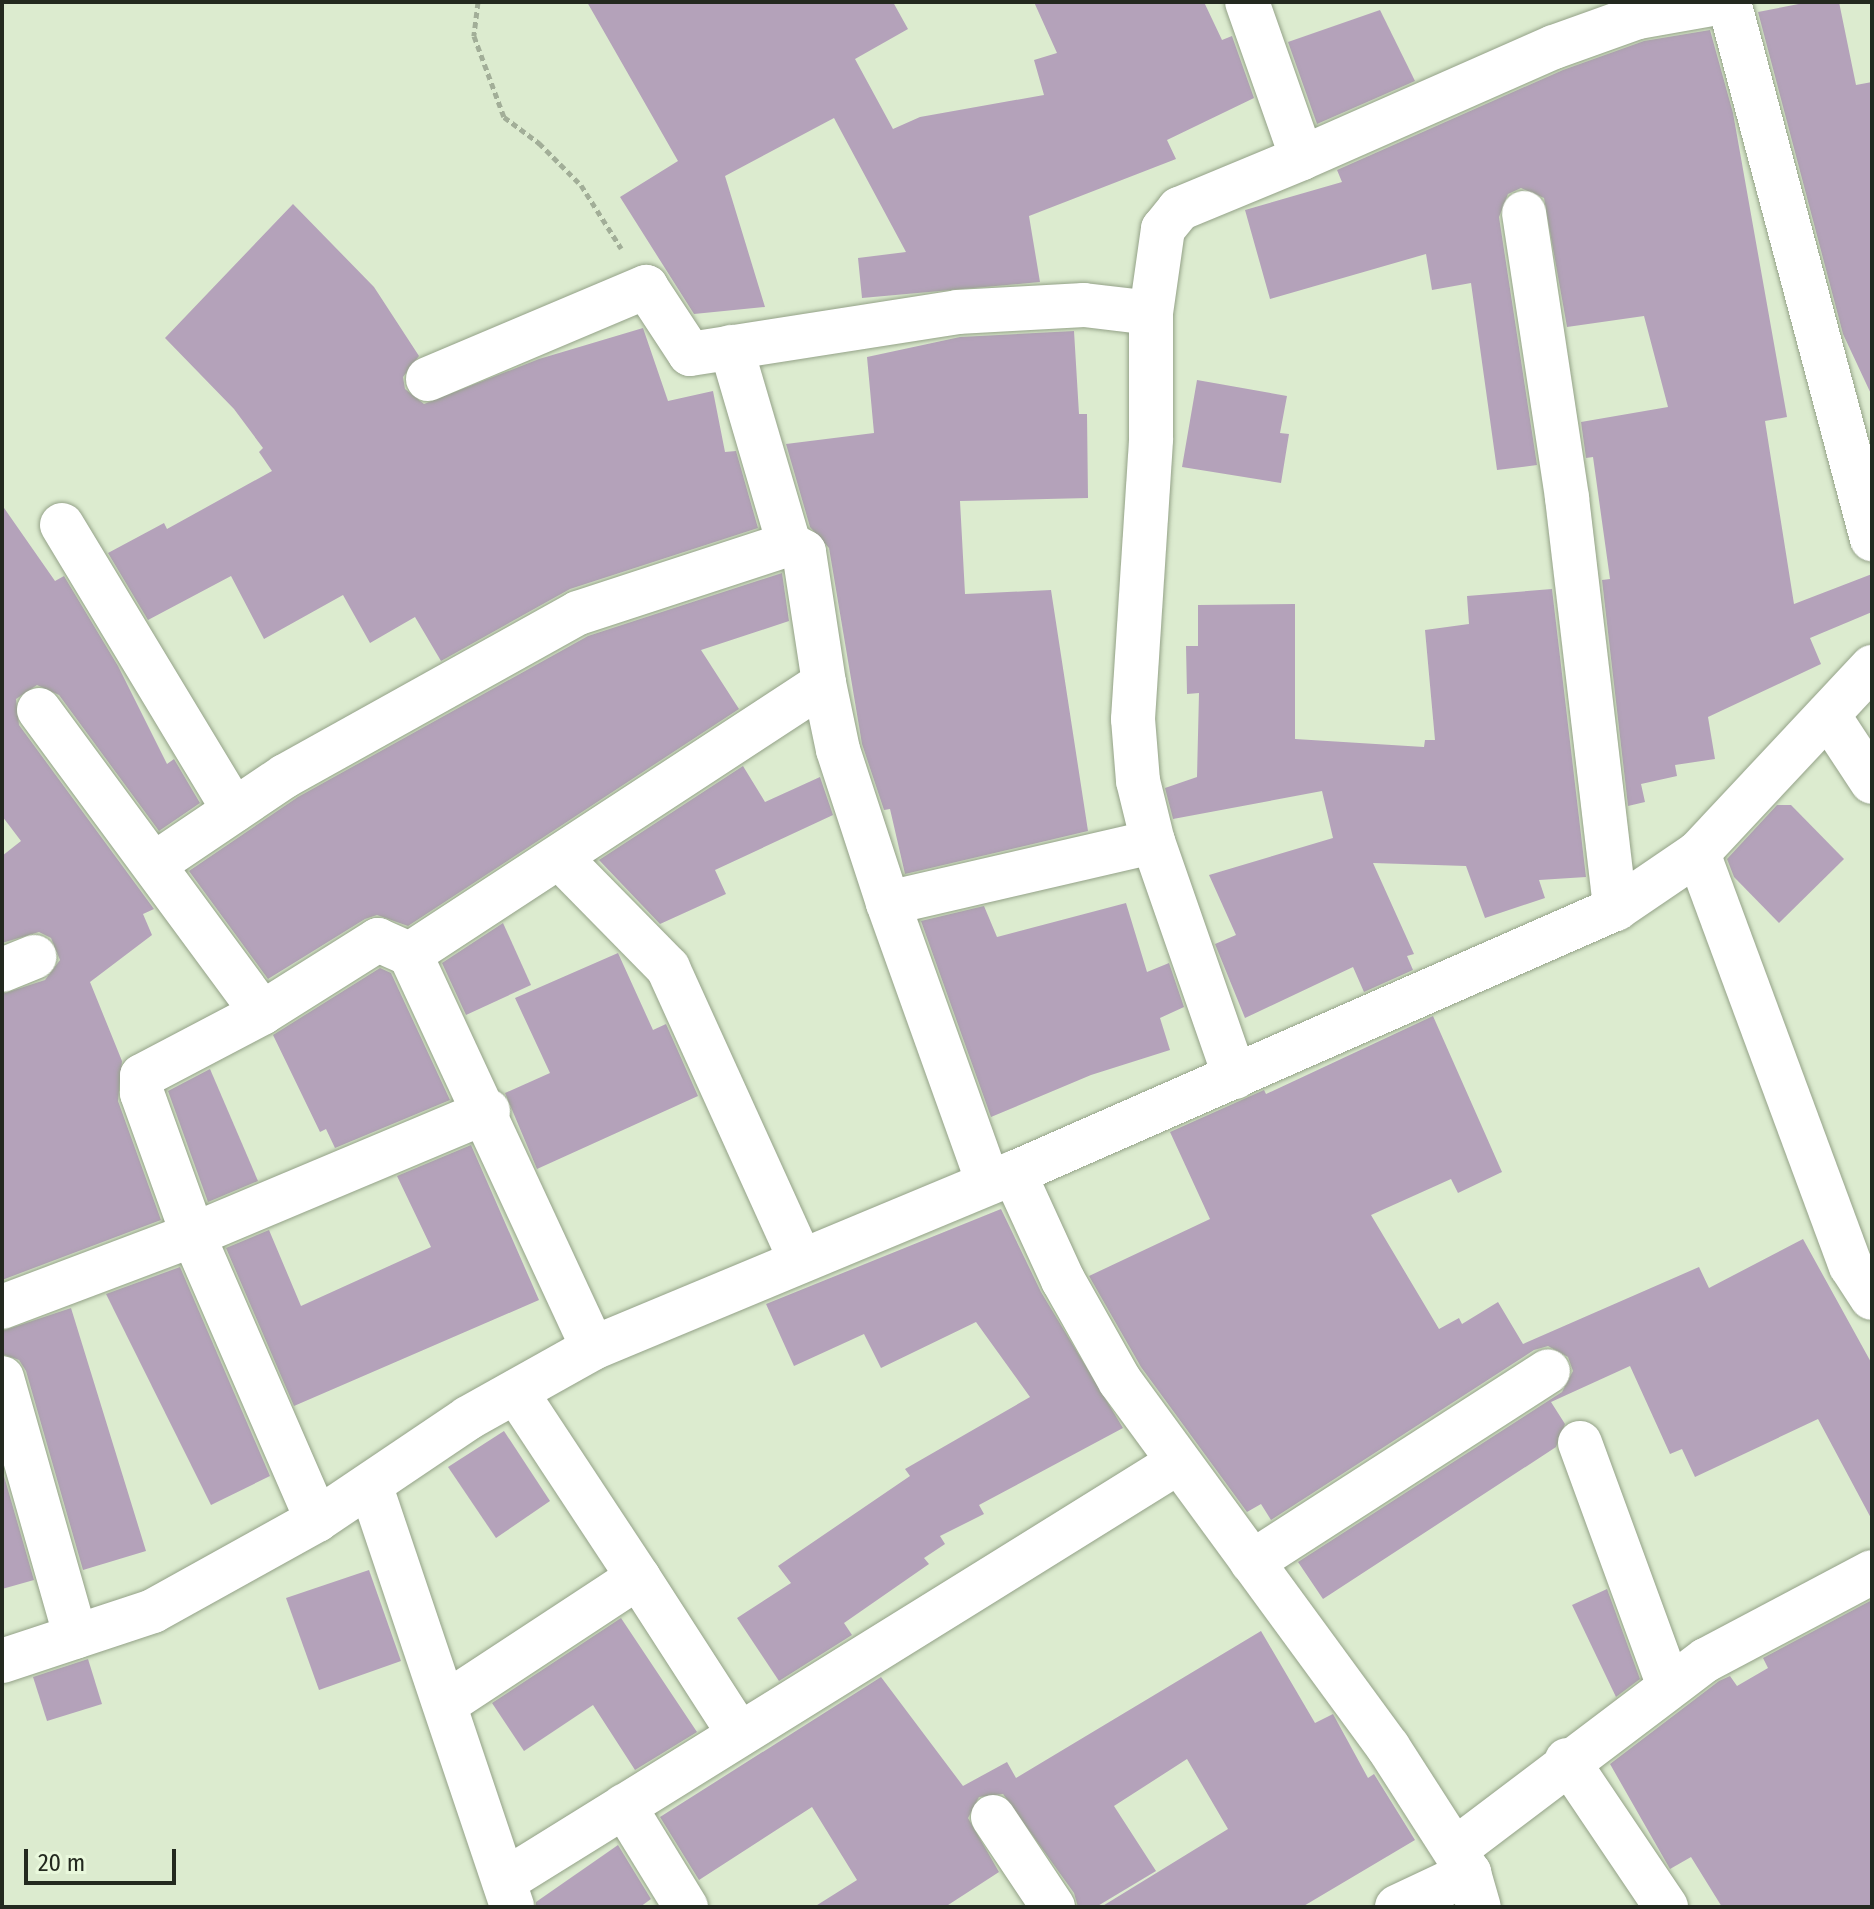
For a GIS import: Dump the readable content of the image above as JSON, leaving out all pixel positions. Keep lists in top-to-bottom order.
{
  "scale_bar": "20 m"
}
